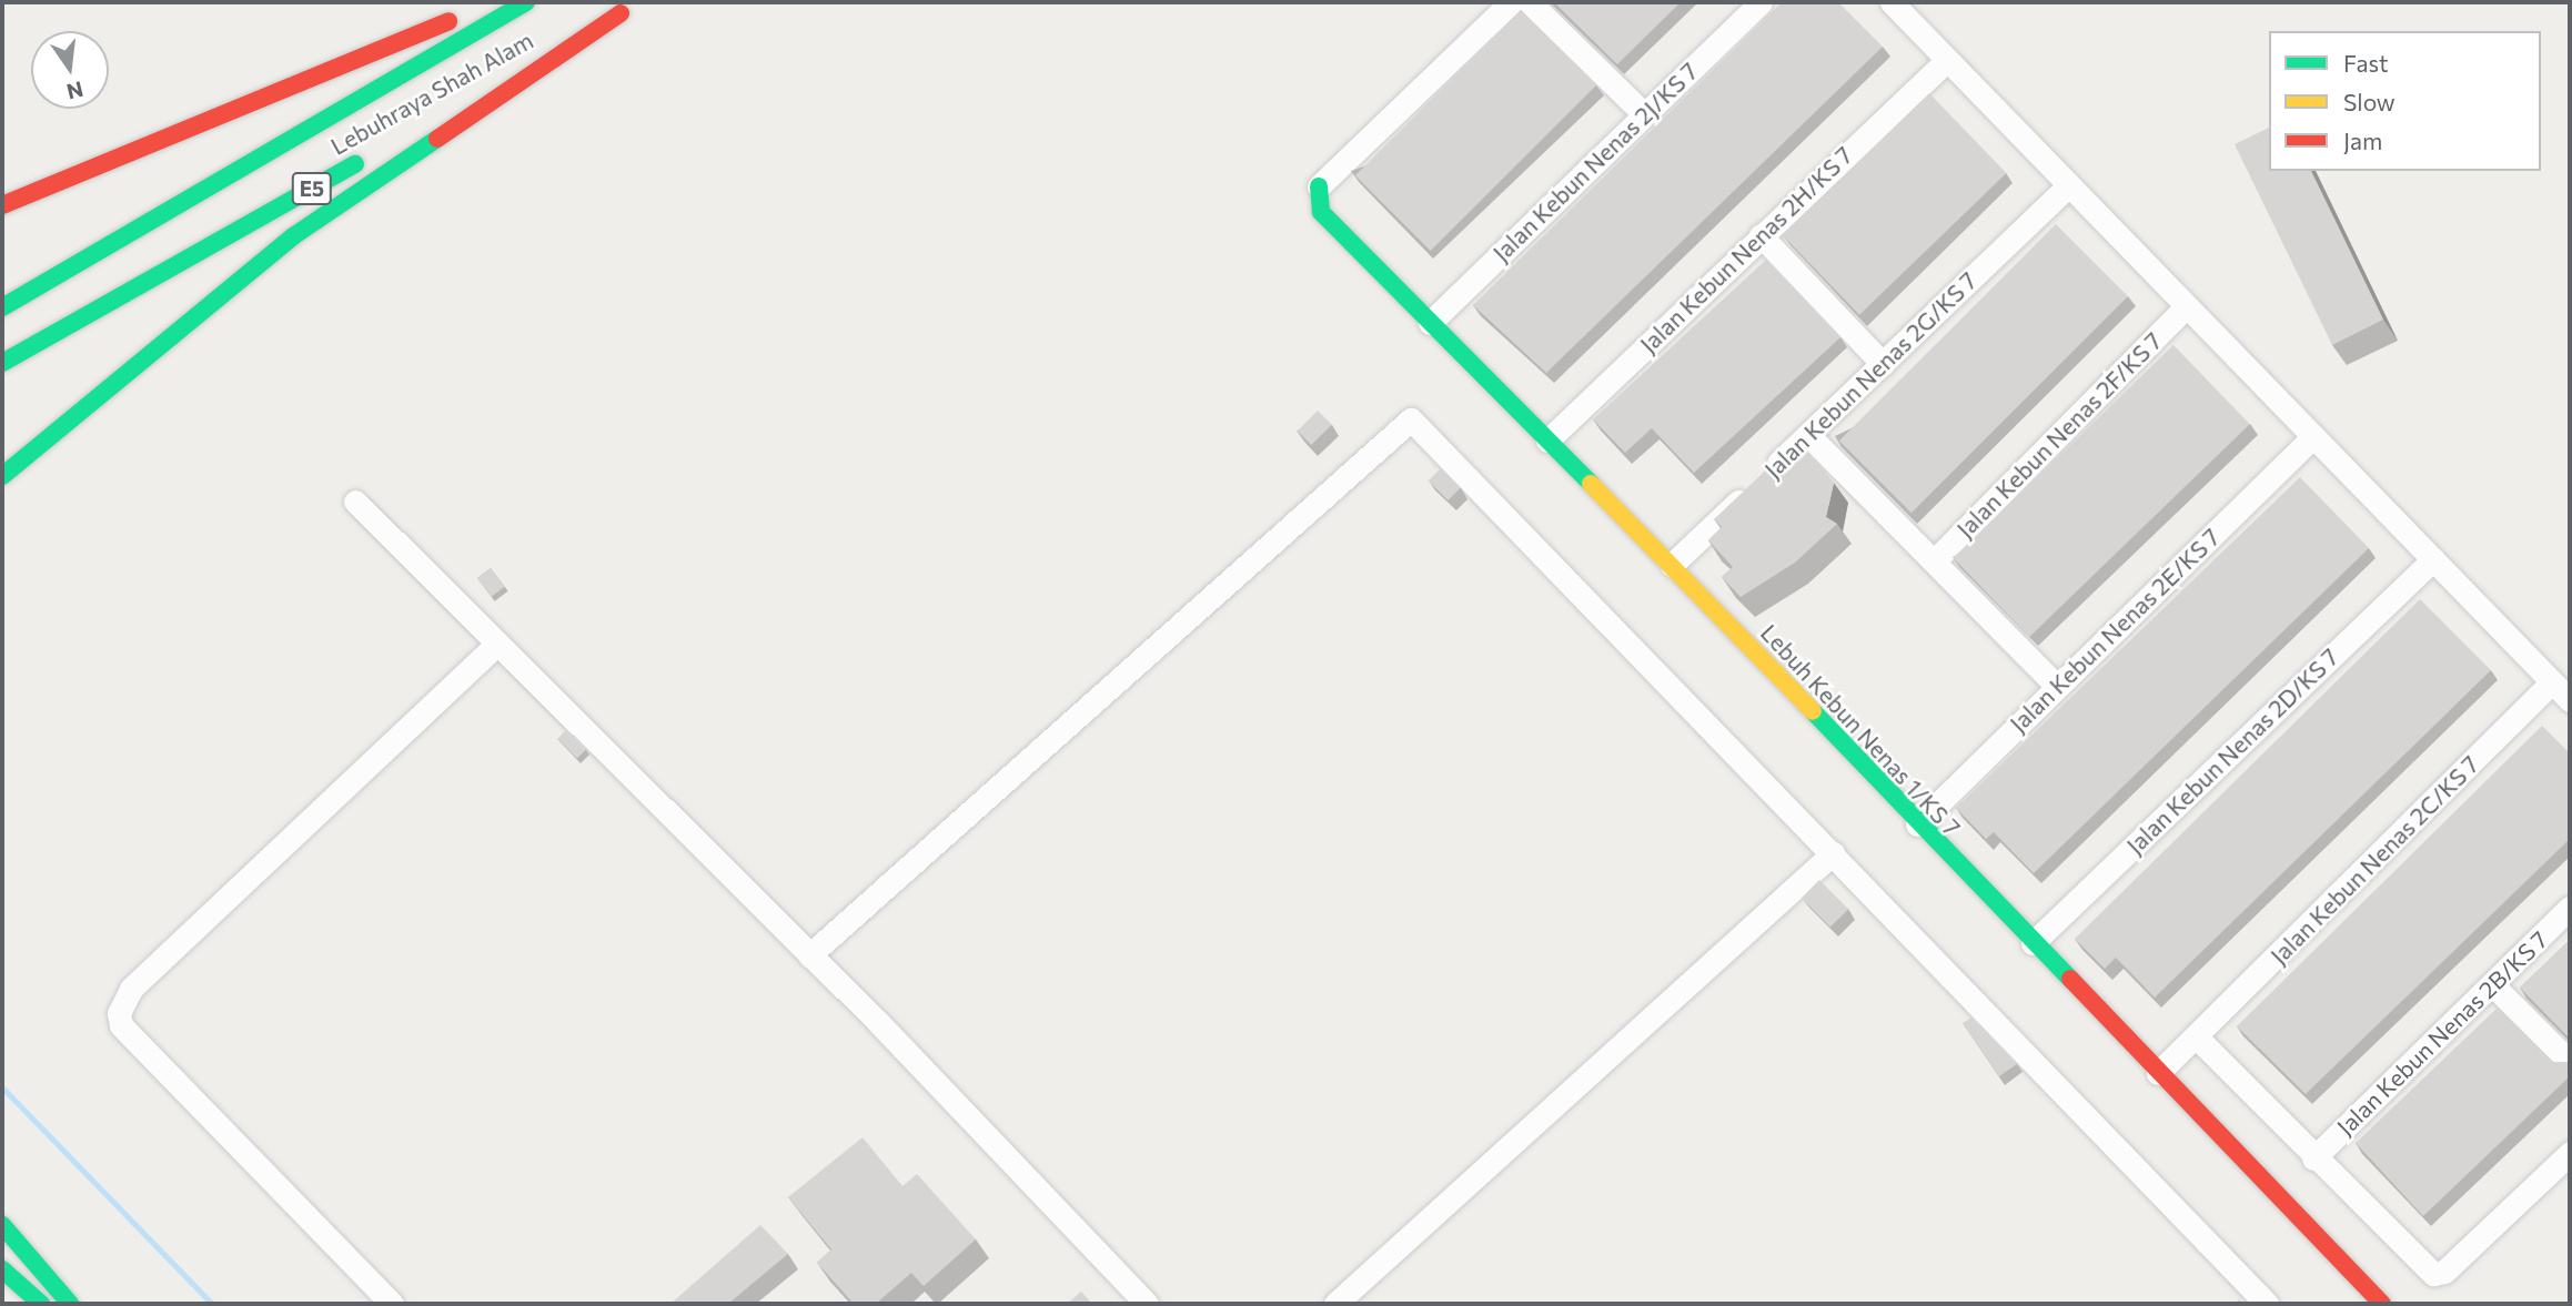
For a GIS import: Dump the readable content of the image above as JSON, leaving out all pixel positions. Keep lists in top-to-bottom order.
{
  "streets": {
    "main road": ["Lebuhraya Shah Alam", "E5", "Lebuh Kebun Nenas 1/KS 7"],
    "street": [
      "Jalan Kebun Nenas 2J/KS 7",
      "Jalan Kebun Nenas 2H/KS 7",
      "Jalan Kebun Nenas 2G/KS 7",
      "Jalan Kebun Nenas 2F/KS 7",
      "Jalan Kebun Nenas 2E/KS 7",
      "Jalan Kebun Nenas 2D/KS 7",
      "Jalan Kebun Nenas 2C/KS 7",
      "Jalan Kebun Nenas 2B/KS 7"
    ]
  },
  "crossings": [
    ["Jalan Kebun Nenas 2J/KS 7", "Lebuh Kebun Nenas 1/KS 7"],
    ["Jalan Kebun Nenas 2H/KS 7", "Lebuh Kebun Nenas 1/KS 7"],
    ["Jalan Kebun Nenas 2G/KS 7", "Lebuh Kebun Nenas 1/KS 7"],
    ["Jalan Kebun Nenas 2E/KS 7", "Lebuh Kebun Nenas 1/KS 7"],
    ["Lebuh Kebun Nenas 1/KS 7", "Jalan Kebun Nenas 2D/KS 7"],
    ["Lebuh Kebun Nenas 1/KS 7", "Jalan Kebun Nenas 2C/KS 7"]
  ],
  "legend": ["Fast", "Slow", "Jam"],
  "north": "bottom"
}
